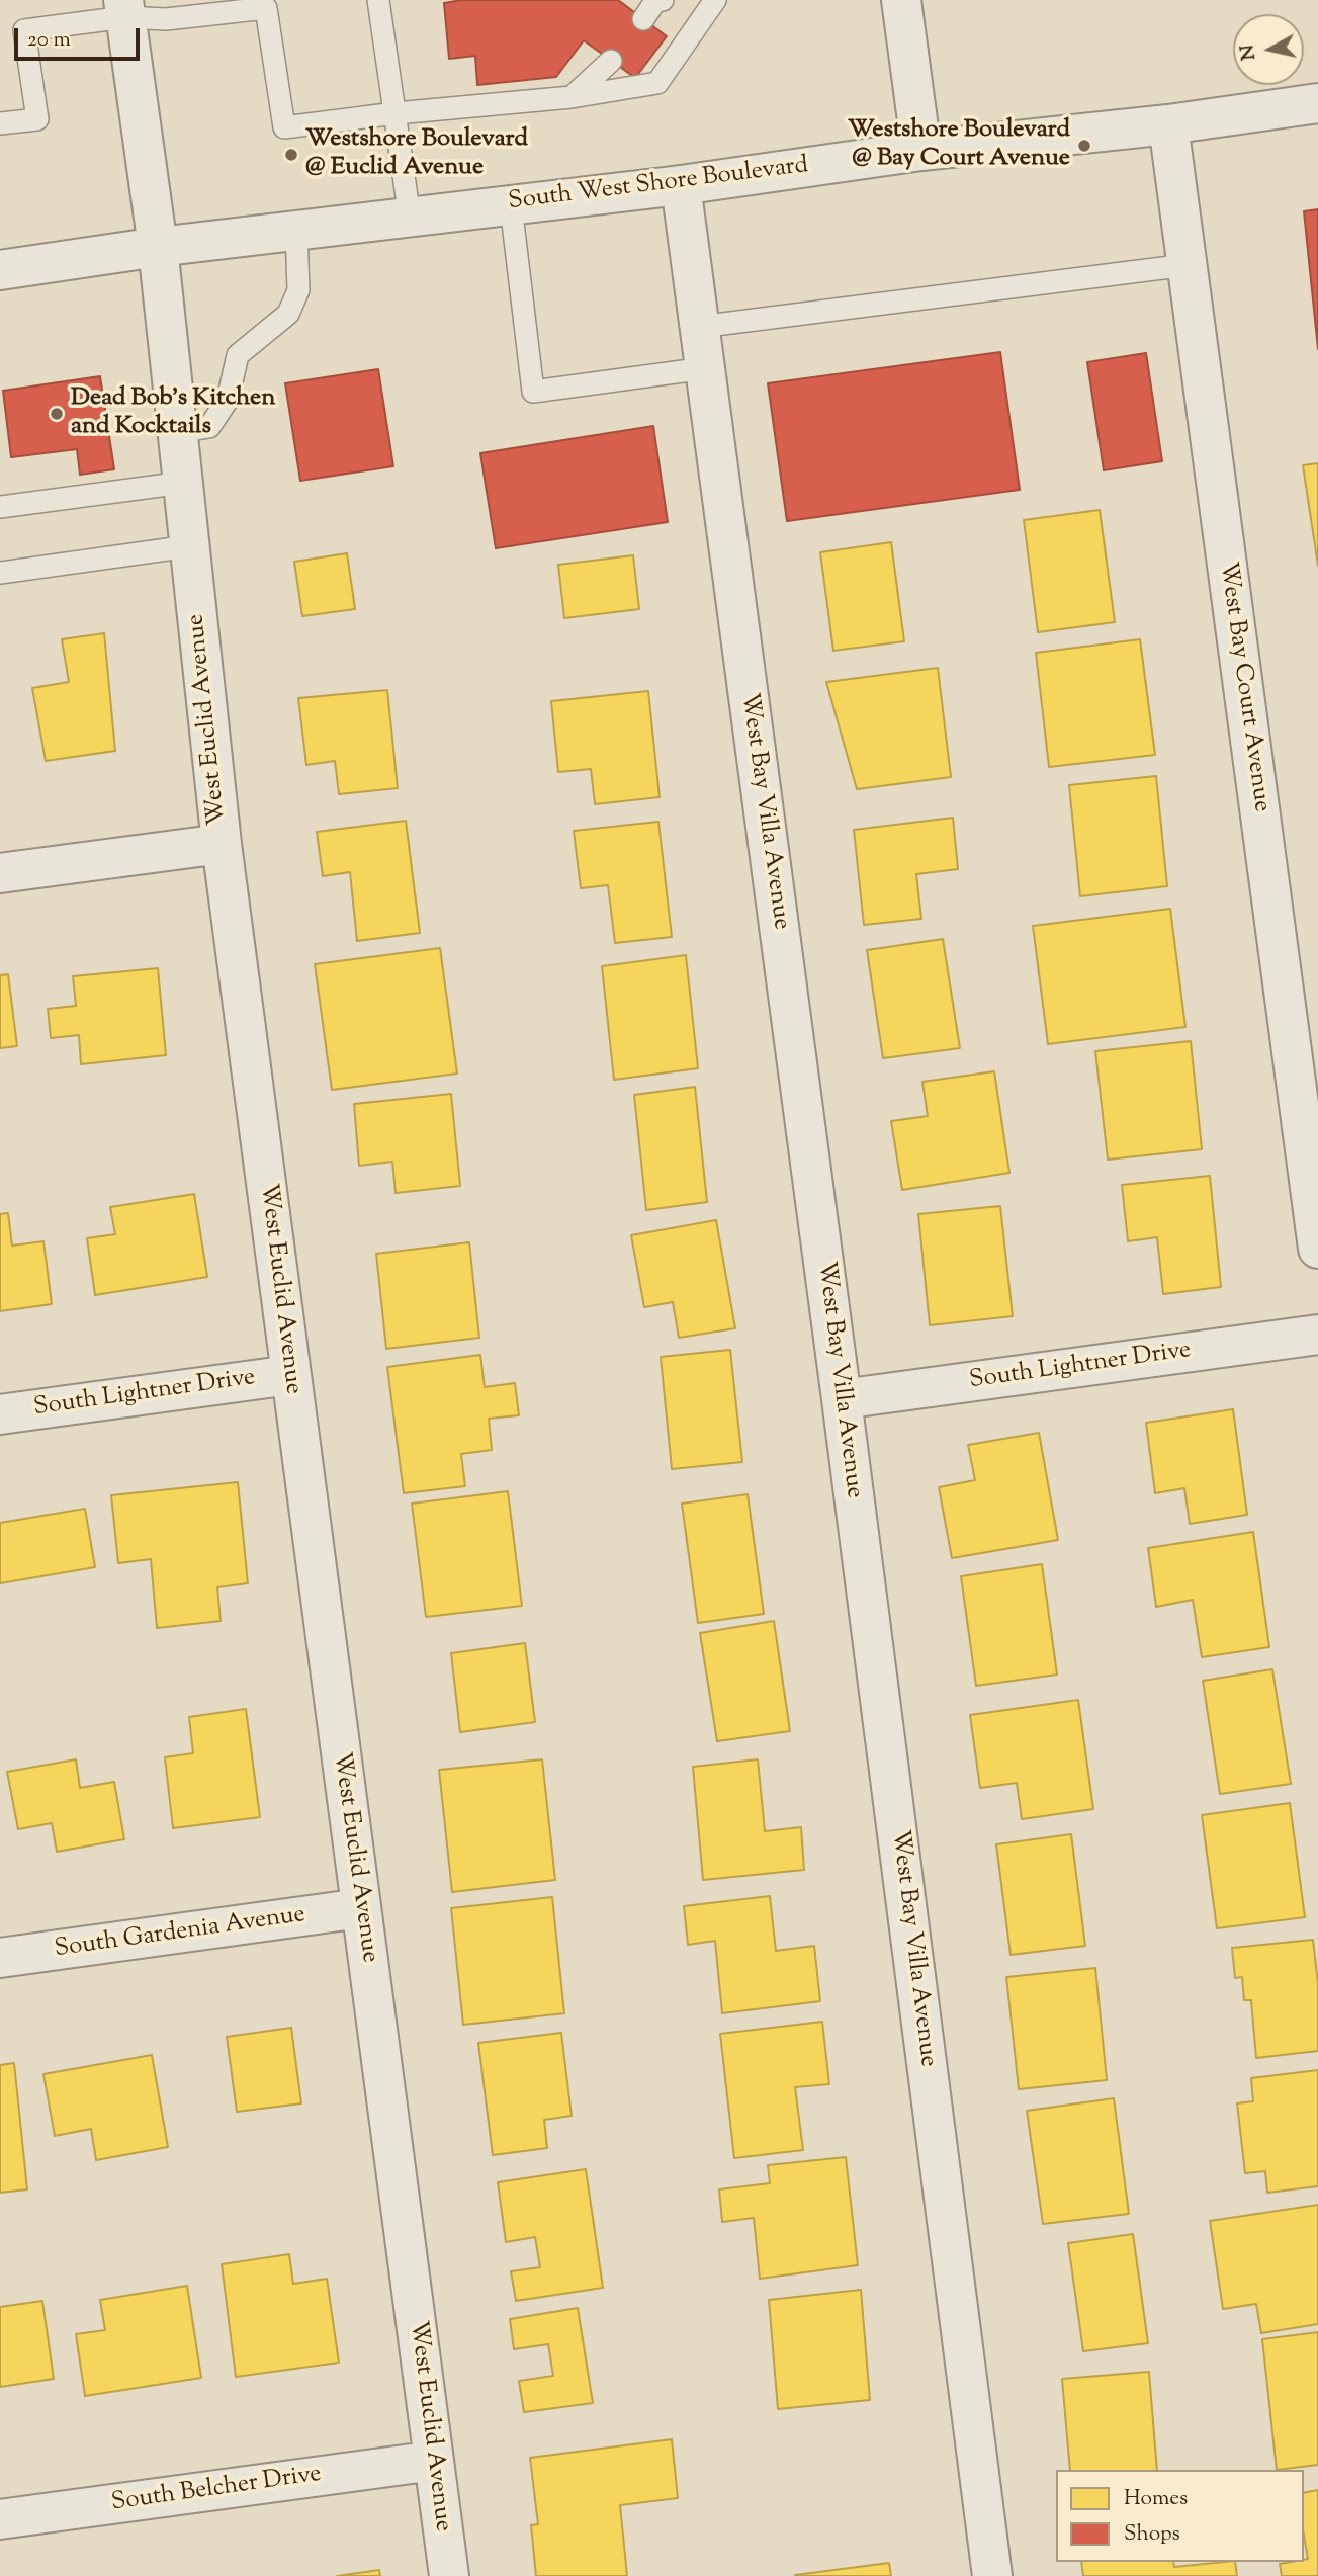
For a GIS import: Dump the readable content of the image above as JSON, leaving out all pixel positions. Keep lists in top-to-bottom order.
{
  "streets": {
    "street": [
      "South West Shore Boulevard",
      "West Bay Court Avenue",
      "West Euclid Avenue",
      "West Bay Villa Avenue",
      "South Lightner Drive",
      "South Gardenia Avenue",
      "South Belcher Drive"
    ]
  },
  "crossings": [
    ["South West Shore Boulevard", "West Bay Court Avenue"],
    ["South West Shore Boulevard", "West Euclid Avenue"],
    ["South West Shore Boulevard", "West Bay Villa Avenue"],
    ["West Euclid Avenue", "South Lightner Drive"],
    ["West Euclid Avenue", "South Gardenia Avenue"],
    ["West Euclid Avenue", "South Belcher Drive"],
    ["West Bay Villa Avenue", "South Lightner Drive"]
  ],
  "places": ["Westshore Boulevard @ Bay Court Avenue", "Westshore Boulevard @ Euclid Avenue", "Dead Bob's Kitchen and Kocktails"],
  "legend": ["Homes", "Shops"],
  "scale_bar": "20 m",
  "north": "left"
}
